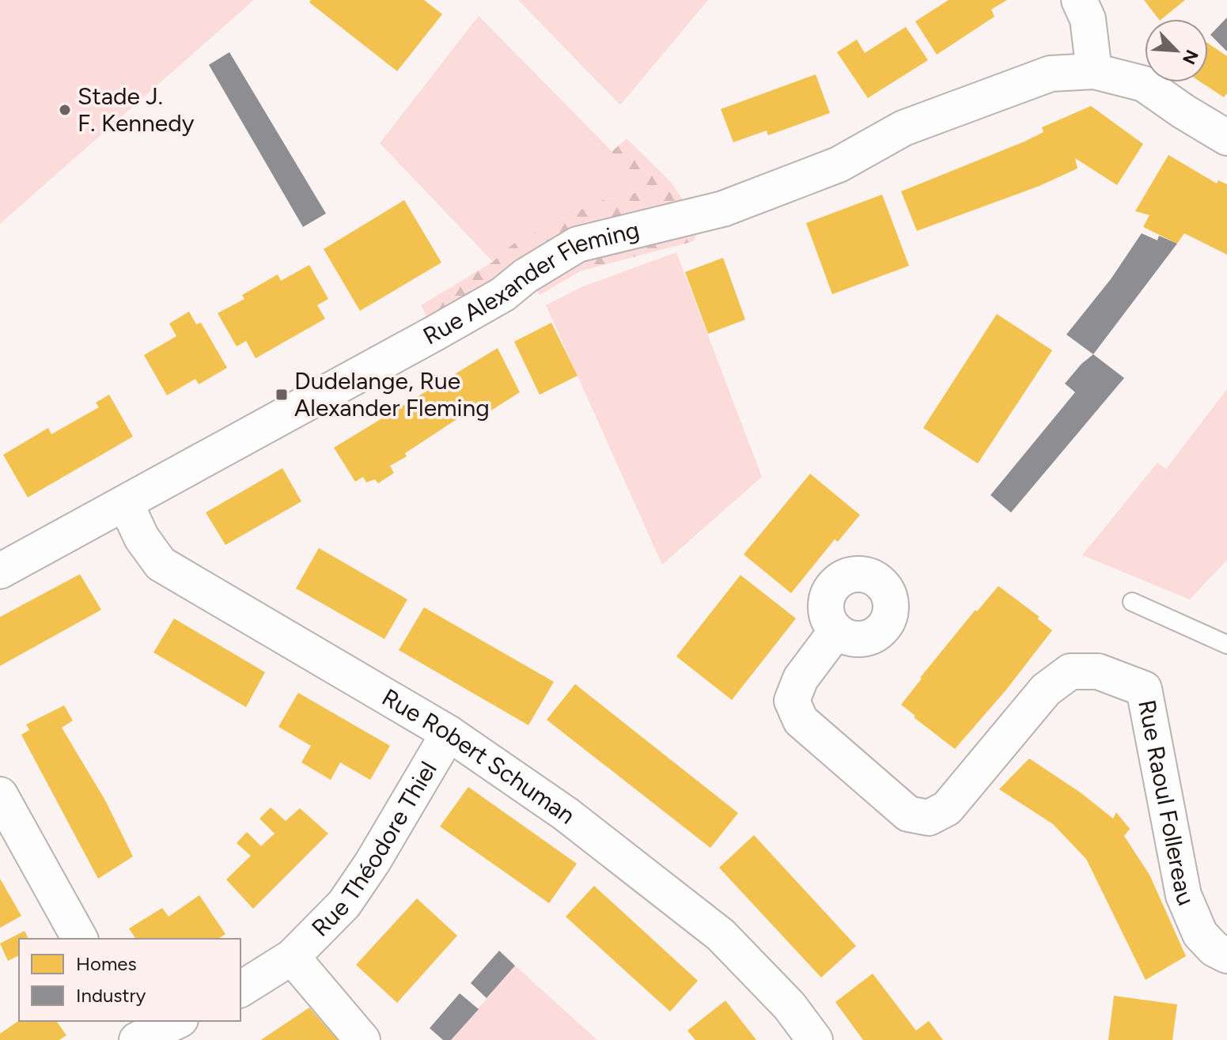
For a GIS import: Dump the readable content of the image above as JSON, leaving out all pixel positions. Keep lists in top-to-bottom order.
{
  "streets": {
    "street": [
      "Rue Alexander Fleming",
      "Rue Robert Schuman",
      "Rue Raoul Follereau",
      "Rue Théodore Thiel"
    ]
  },
  "crossings": [
    ["Rue Alexander Fleming", "Rue Robert Schuman"],
    ["Rue Robert Schuman", "Rue Théodore Thiel"]
  ],
  "places": {
    "other": ["Stade J. F. Kennedy"],
    "transit": ["Dudelange, Rue Alexander Fleming"]
  },
  "legend": ["Homes", "Industry"],
  "north": "bottom right"
}
